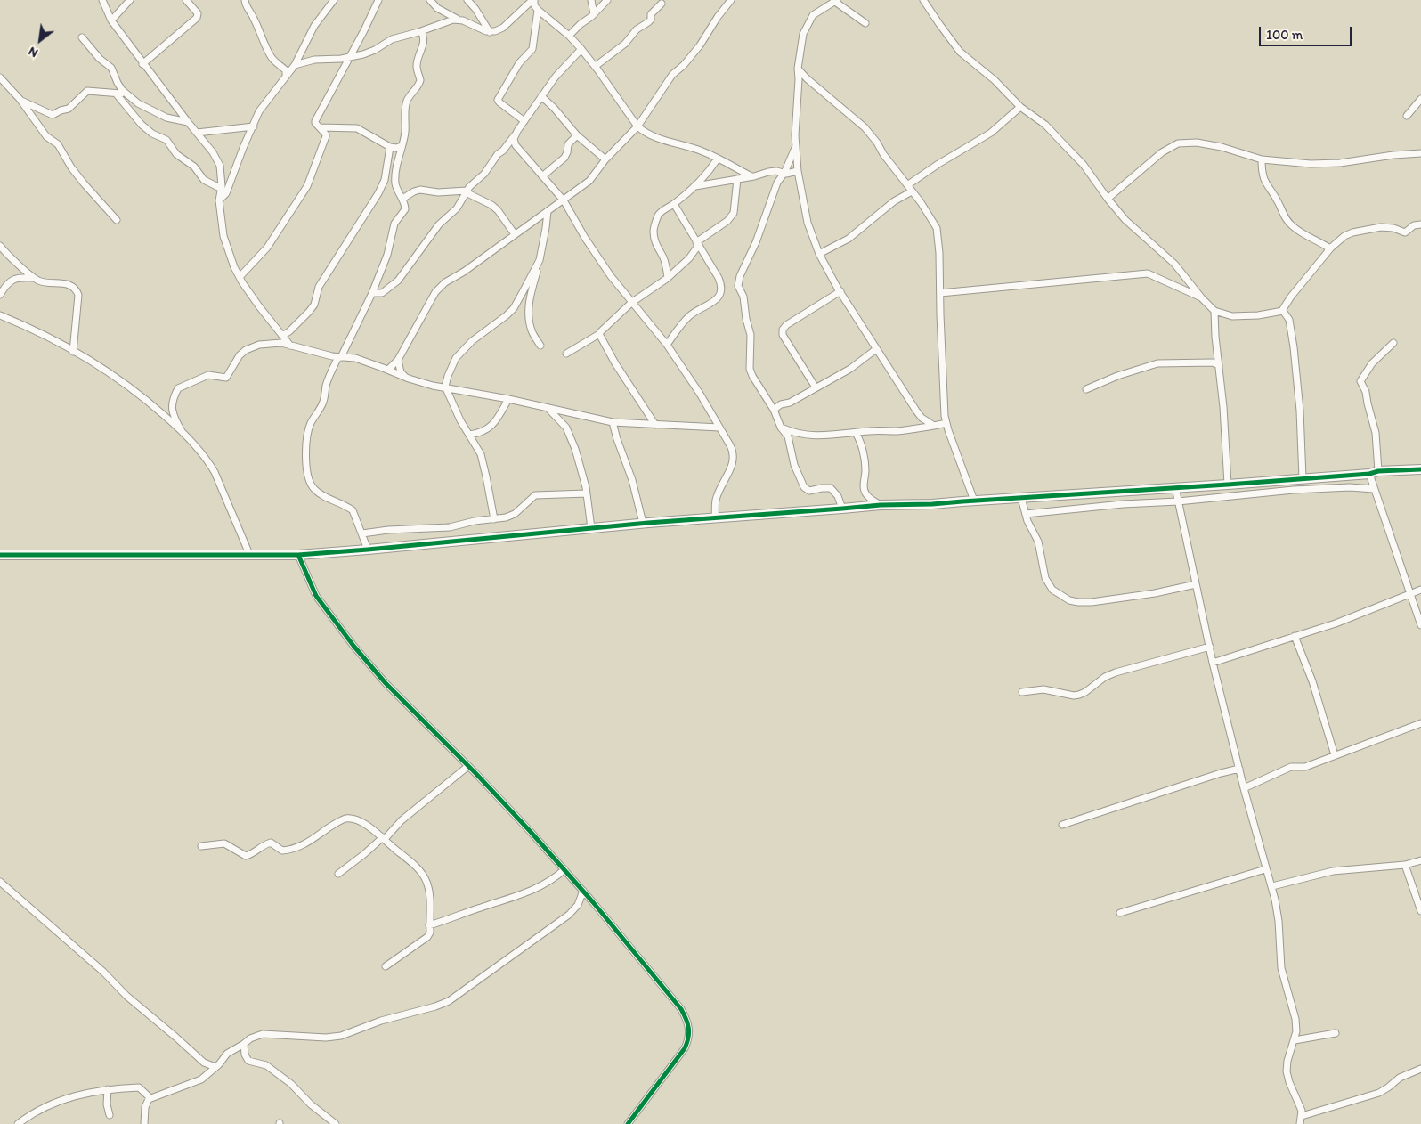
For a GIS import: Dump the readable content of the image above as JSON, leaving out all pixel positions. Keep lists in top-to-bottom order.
{
  "scale_bar": "100 m",
  "north": "bottom left"
}
